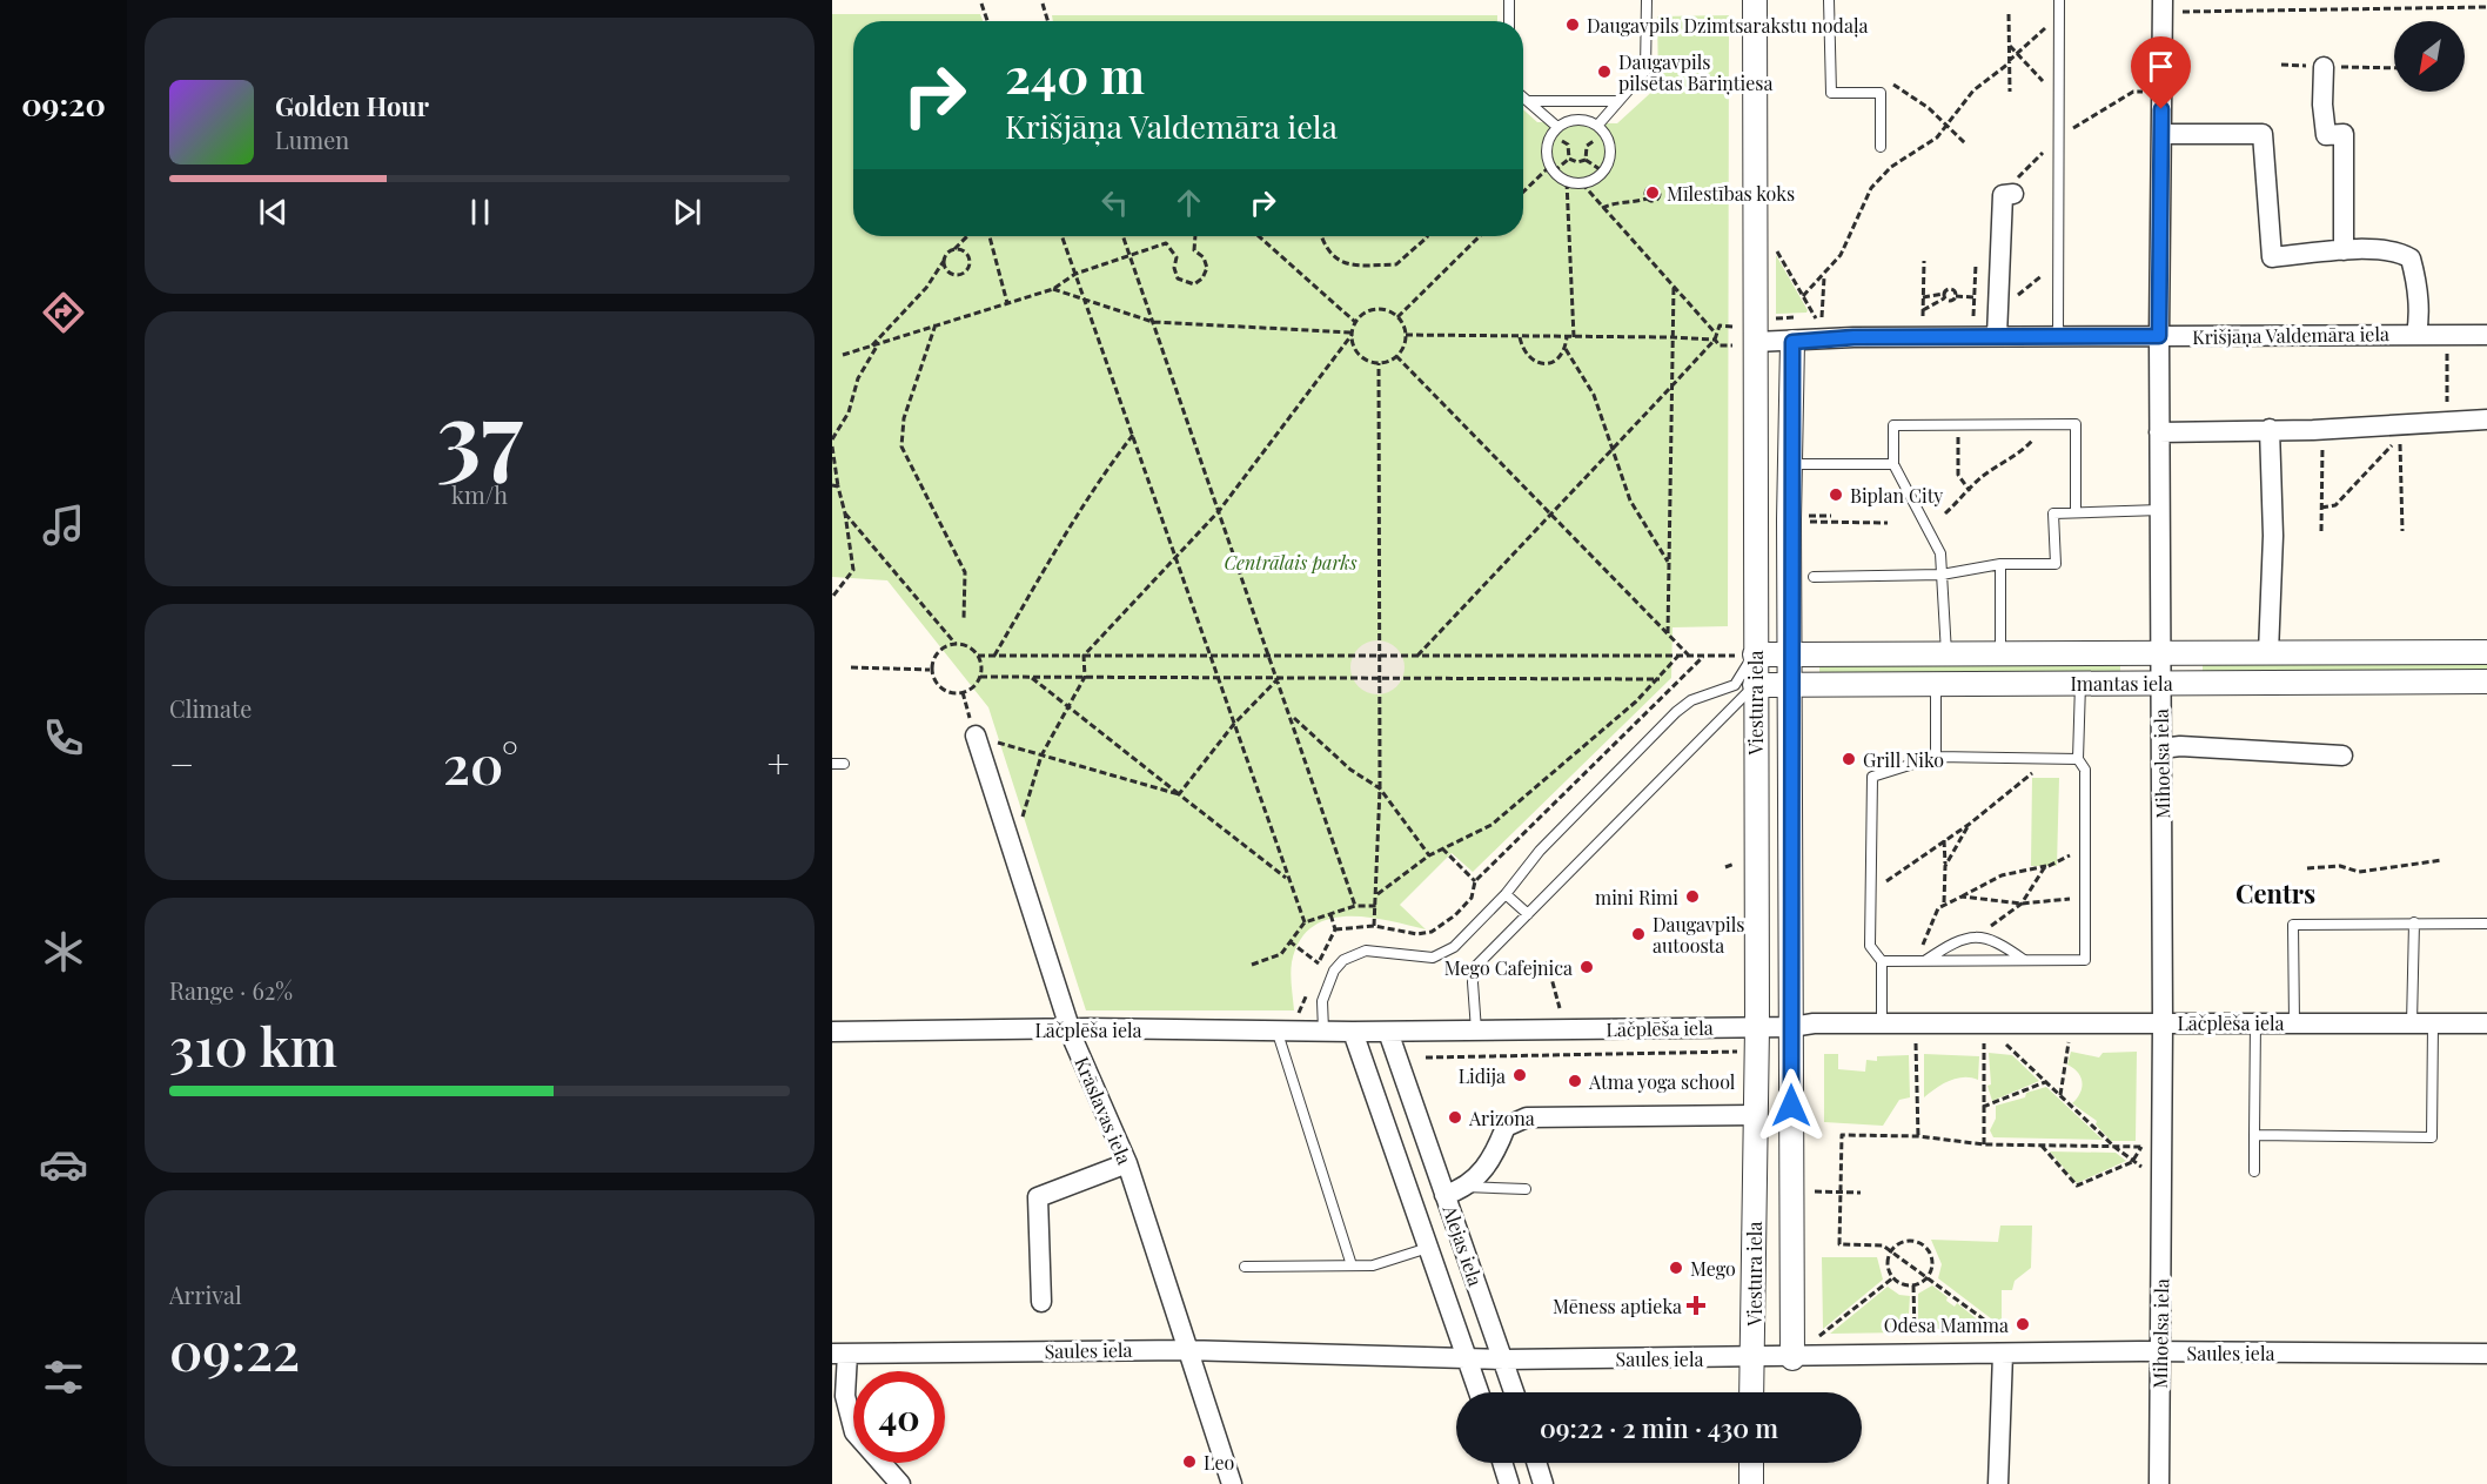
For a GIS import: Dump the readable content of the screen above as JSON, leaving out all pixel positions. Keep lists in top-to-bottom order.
{
  "streets": {
    "street": [
      "Krišjāņa Valdemāra iela",
      "Imantas iela",
      "Viestura iela",
      "Mihoelsa iela",
      "Lāčplēša iela",
      "Krāslavas iela",
      "Alejas iela",
      "Saules iela"
    ]
  },
  "crossings": [
    ["Krišjāņa Valdemāra iela", "Viestura iela"],
    ["Krišjāņa Valdemāra iela", "Mihoelsa iela"],
    ["Imantas iela", "Viestura iela"],
    ["Imantas iela", "Mihoelsa iela"],
    ["Viestura iela", "Lāčplēša iela"],
    ["Viestura iela", "Saules iela"],
    ["Mihoelsa iela", "Lāčplēša iela"],
    ["Mihoelsa iela", "Saules iela"],
    ["Lāčplēša iela", "Krāslavas iela"],
    ["Lāčplēša iela", "Alejas iela"],
    ["Krāslavas iela", "Saules iela"],
    ["Alejas iela", "Saules iela"]
  ],
  "districts": ["Centrs"],
  "parks": ["Centrālais parks"],
  "places": {
    "other": [
      "Daugavpils Dzimtsarakstu nodaļa",
      "Daugavpils pilsētas Bāriņtiesa",
      "Mīlestības koks",
      "Biplan City",
      "Grill Niko",
      "mini Rimi",
      "Daugavpils autoosta",
      "Mego Cafejnica",
      "Lidija",
      "Atma yoga school",
      "Arizona",
      "Mego",
      "Odesa Mamma",
      "Leo"
    ],
    "health": ["Mēness aptieka"]
  },
  "north": "bottom left",
  "page": {
    "tabs": "09:20",
    "turn": ["240 m", "Krišjāņa Valdemāra iela"],
    "song": ["Golden Hour", "Lumen"],
    "tile": [
      ["37", "km/h"],
      "Climate",
      ["Range · 62%", "310 km"],
      ["Arrival", "09:22"]
    ],
    "heat": ["−", "20°", "+"],
    "limit": "40",
    "trip": "09:22 · 2 min · 430 m"
  }
}
